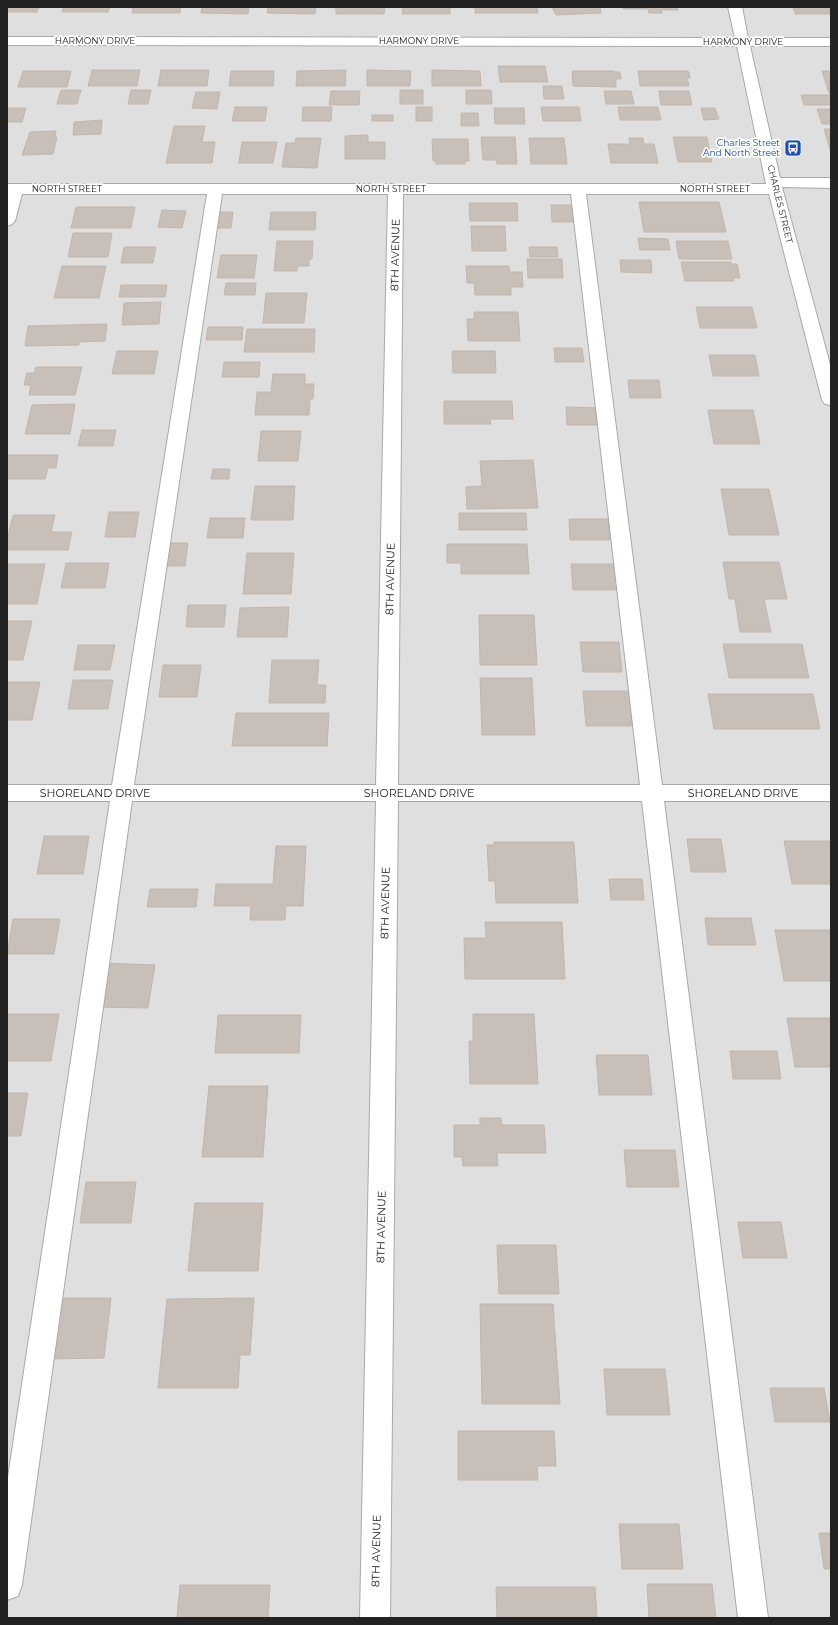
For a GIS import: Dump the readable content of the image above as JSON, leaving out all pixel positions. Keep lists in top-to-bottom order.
{
  "streets": {
    "street": [
      "HARMONY DRIVE",
      "NORTH STREET",
      "CHARLES STREET",
      "8TH AVENUE",
      "SHORELAND DRIVE"
    ]
  },
  "crossings": [
    ["HARMONY DRIVE", "CHARLES STREET"],
    ["NORTH STREET", "CHARLES STREET"],
    ["NORTH STREET", "8TH AVENUE"],
    ["8TH AVENUE", "SHORELAND DRIVE"]
  ],
  "places": {
    "bus stop": ["Charles Street And North Street"]
  }
}
